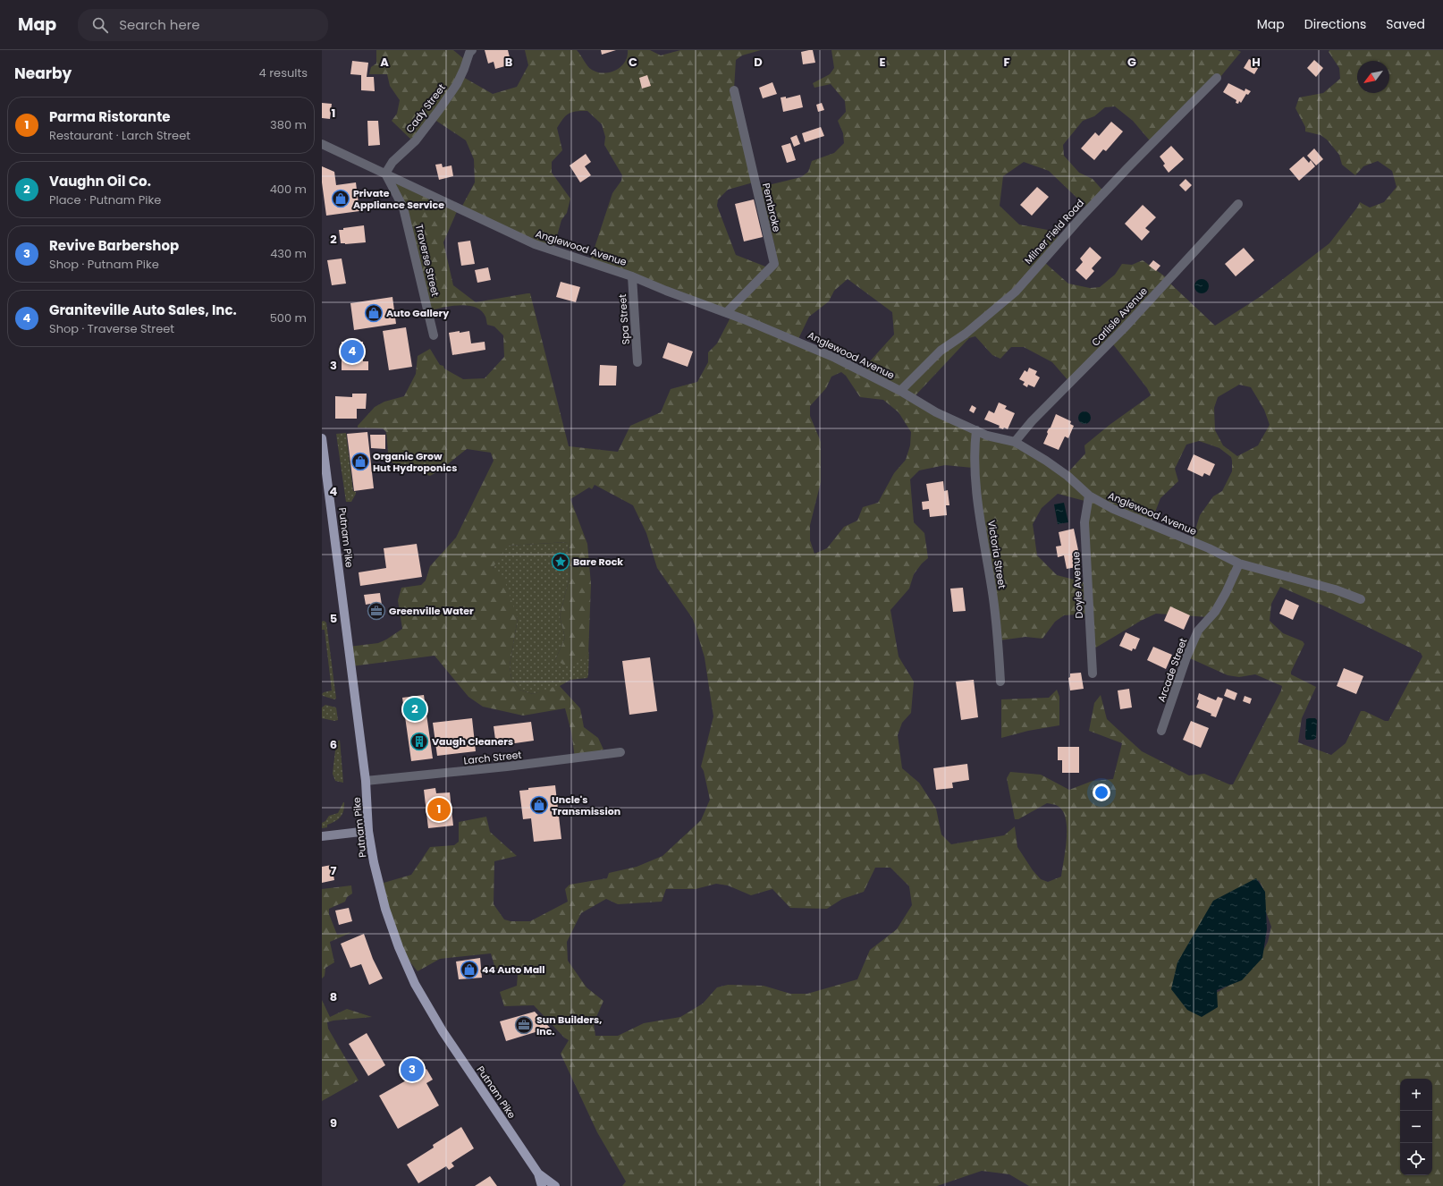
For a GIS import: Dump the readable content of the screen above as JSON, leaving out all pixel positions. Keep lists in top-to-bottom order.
{
  "streets": {
    "main road": ["Putnam Pike"],
    "street": [
      "Cady Street",
      "Pembroke",
      "Milner Field Road",
      "Anglewood Avenue",
      "Traverse Street",
      "Carlisle Avenue",
      "Spa Street",
      "Victoria Street",
      "Doyle Avenue",
      "Arcade Street",
      "Larch Street"
    ]
  },
  "crossings": [
    ["Cady Street", "Anglewood Avenue"],
    ["Cady Street", "Traverse Street"],
    ["Pembroke", "Anglewood Avenue"],
    ["Milner Field Road", "Anglewood Avenue"],
    ["Anglewood Avenue", "Traverse Street"],
    ["Anglewood Avenue", "Carlisle Avenue"],
    ["Anglewood Avenue", "Spa Street"],
    ["Anglewood Avenue", "Victoria Street"],
    ["Anglewood Avenue", "Doyle Avenue"],
    ["Anglewood Avenue", "Arcade Street"],
    ["Putnam Pike", "Larch Street"]
  ],
  "places": {
    "shop": [
      "Private Appliance Service",
      "Auto Gallery",
      "Organic Grow Hut Hydroponics",
      "Uncle's Transmission",
      "44 Auto Mall"
    ],
    "place": ["Bare Rock"],
    "office": ["Greenville Water", "Sun Builders, Inc."],
    "building": ["Vaugh Cleaners"]
  },
  "north": "bottom left",
  "page": {
    "header": "Map",
    "search": "Search here",
    "nav": ["Map", "Directions", "Saved"],
    "heading": ["Nearby", "4 results"],
    "list": [
      {
        "mark": "1",
        "name": "Parma Ristorante",
        "note": "Restaurant · Larch Street",
        "value": "380 m"
      },
      {
        "mark": "2",
        "name": "Vaughn Oil Co.",
        "note": "Place · Putnam Pike",
        "value": "400 m"
      },
      {
        "mark": "3",
        "name": "Revive Barbershop",
        "note": "Shop · Putnam Pike",
        "value": "430 m"
      },
      {
        "mark": "4",
        "name": "Graniteville Auto Sales, Inc.",
        "note": "Shop · Traverse Street",
        "value": "500 m"
      }
    ],
    "pins": [
      "4",
      "2",
      "1",
      "3"
    ],
    "map_buttons": ["+", "−"]
  },
  "grid": {
    "columns": [
      "A",
      "B",
      "C",
      "D",
      "E",
      "F",
      "G",
      "H"
    ],
    "rows": [
      "1",
      "2",
      "3",
      "4",
      "5",
      "6",
      "7",
      "8",
      "9"
    ]
  }
}
